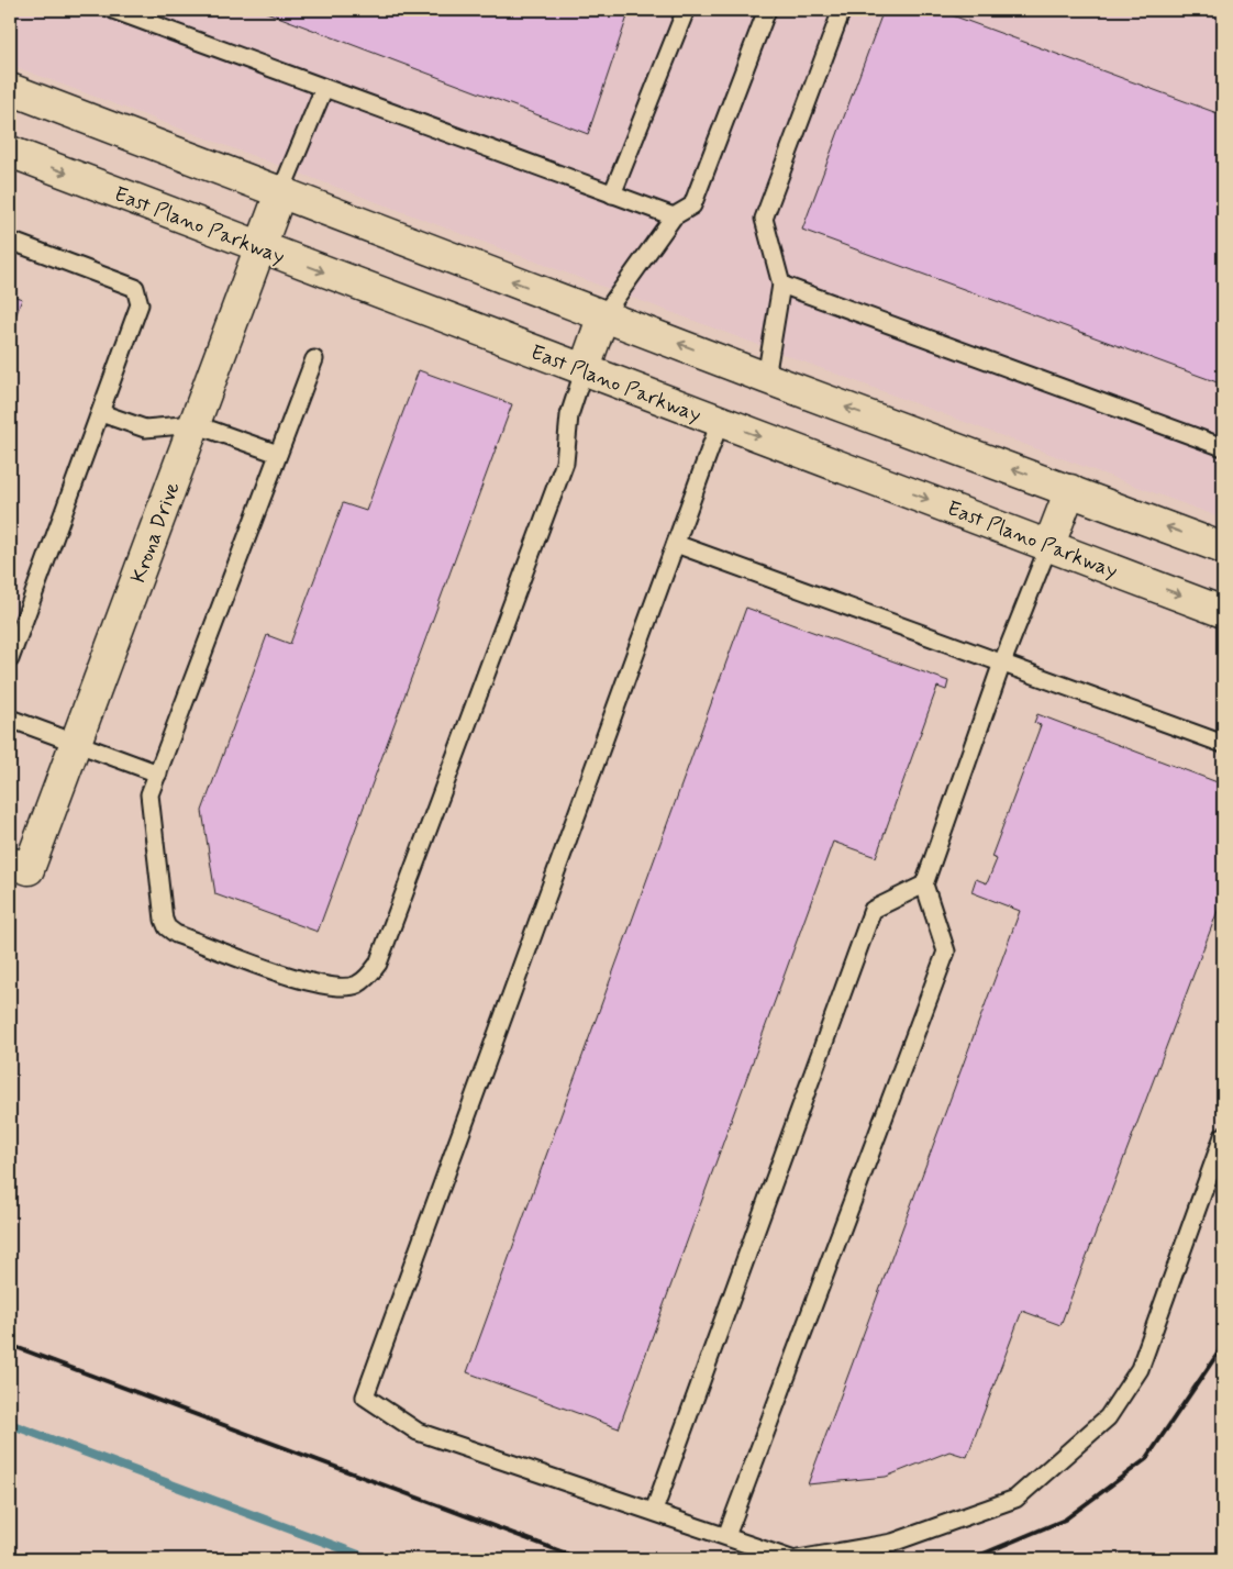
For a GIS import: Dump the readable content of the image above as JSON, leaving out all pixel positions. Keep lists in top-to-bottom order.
{
  "streets": {
    "main road": ["East Plano Parkway", "Krona Drive"]
  },
  "crossings": [
    ["East Plano Parkway", "Krona Drive"]
  ]
}
